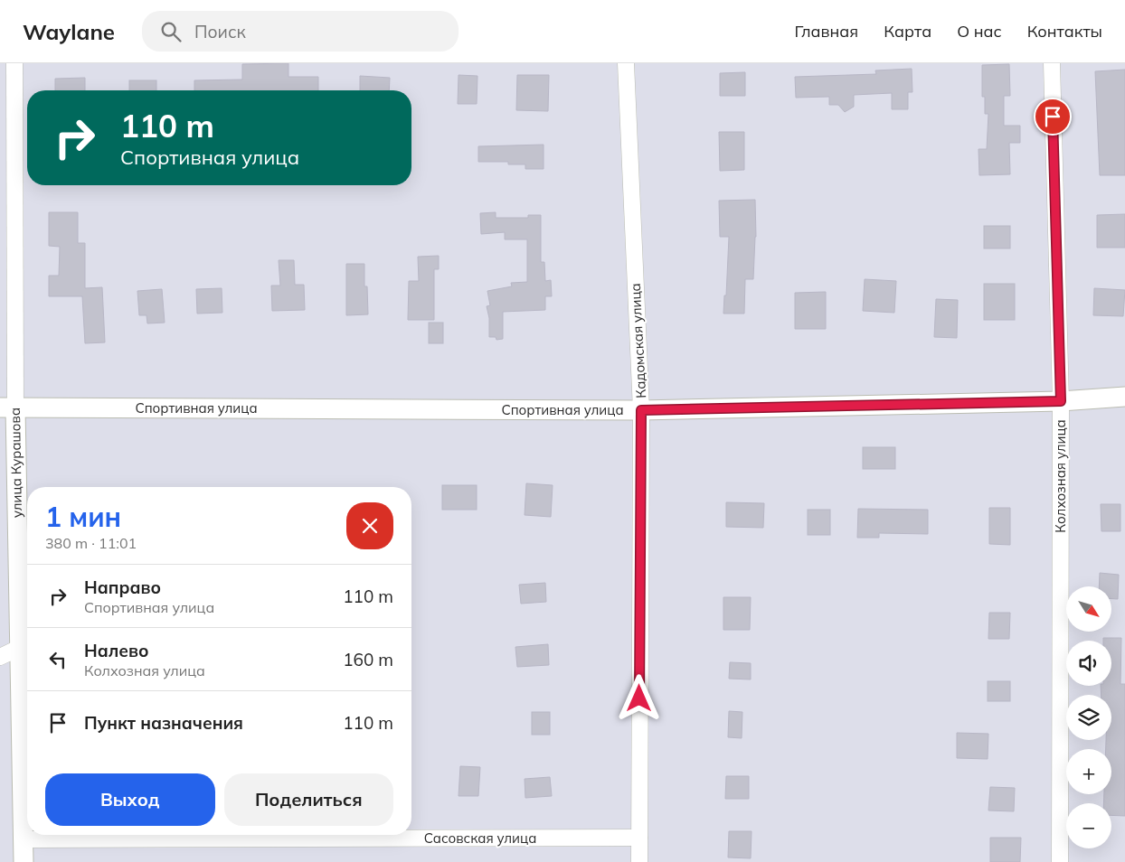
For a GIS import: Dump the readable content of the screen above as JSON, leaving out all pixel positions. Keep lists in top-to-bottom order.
{
  "streets": {
    "street": [
      "Кадомская улица",
      "Спортивная улица",
      "улица Курашова",
      "Колхозная улица",
      "Сасовская улица"
    ]
  },
  "crossings": [
    ["Кадомская улица", "Спортивная улица"],
    ["Кадомская улица", "Сасовская улица"],
    ["Спортивная улица", "улица Курашова"],
    ["Спортивная улица", "Колхозная улица"],
    ["улица Курашова", "Сасовская улица"]
  ],
  "north": "bottom right",
  "page": {
    "header": "Waylane",
    "search": "Поиск",
    "nav": [
      "Главная",
      "Карта",
      "О нас",
      "Контакты"
    ],
    "turn": ["110 m", "Спортивная улица"],
    "heading": ["1 мин", "380 m · 11:01"],
    "list": [
      {
        "name": "Направо",
        "note": "Спортивная улица",
        "value": "110 m"
      },
      {
        "name": "Налево",
        "note": "Колхозная улица",
        "value": "160 m"
      },
      {
        "name": "Пункт назначения",
        "value": "110 m"
      }
    ],
    "map_buttons": ["+", "−"],
    "buttons": ["Выход", "Поделиться"]
  }
}
